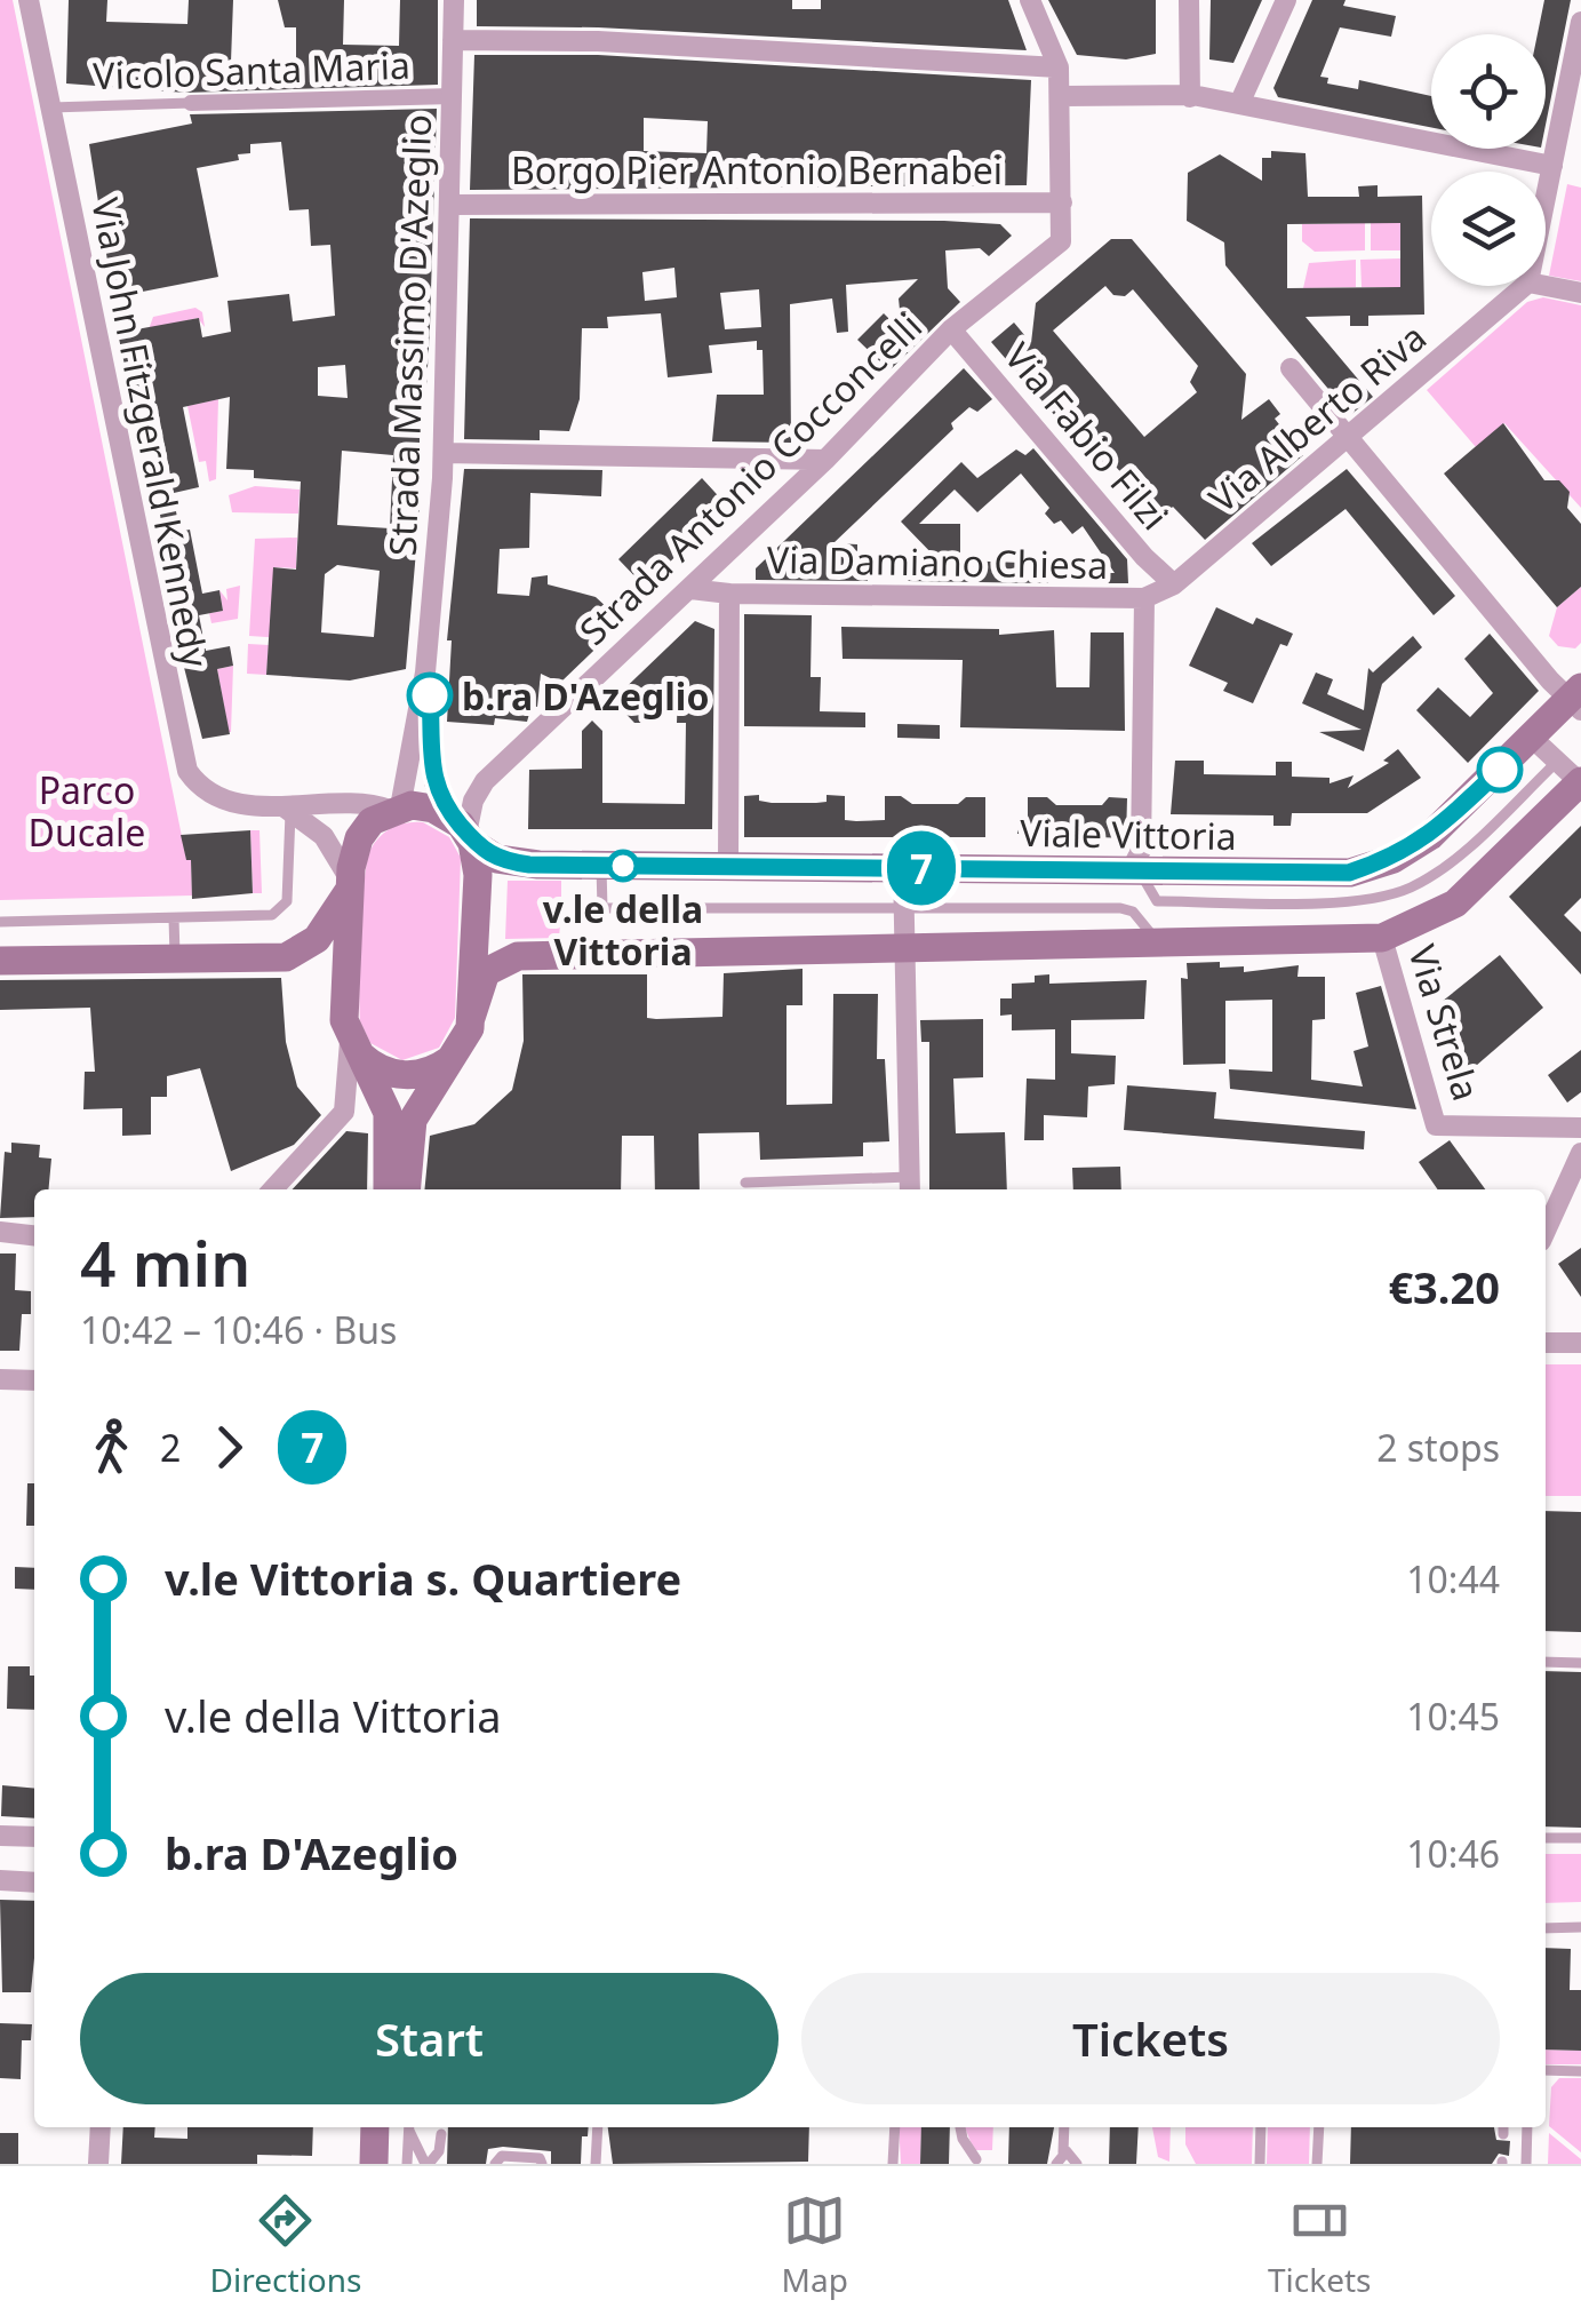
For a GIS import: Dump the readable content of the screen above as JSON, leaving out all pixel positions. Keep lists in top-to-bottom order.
{
  "streets": {
    "main road": ["Viale Vittoria"],
    "street": [
      "Vicolo Santa Maria",
      "Borgo Pier Antonio Bernabei",
      "Strada Massimo D'Azeglio",
      "Via Alberto Riva",
      "Via John Fitzgerald Kennedy",
      "Via Fabio Filzi",
      "Strada Antonio Cocconcelli",
      "Via Damiano Chiesa",
      "Via Strela"
    ]
  },
  "crossings": [
    ["Vicolo Santa Maria", "Strada Massimo D'Azeglio"],
    ["Vicolo Santa Maria", "Via John Fitzgerald Kennedy"],
    ["Borgo Pier Antonio Bernabei", "Strada Massimo D'Azeglio"],
    ["Borgo Pier Antonio Bernabei", "Strada Antonio Cocconcelli"],
    ["Via Alberto Riva", "Via Fabio Filzi"],
    ["Via Alberto Riva", "Via Damiano Chiesa"],
    ["Via John Fitzgerald Kennedy", "Viale Vittoria"],
    ["Via Fabio Filzi", "Strada Antonio Cocconcelli"],
    ["Strada Antonio Cocconcelli", "Via Damiano Chiesa"],
    ["Strada Antonio Cocconcelli", "Viale Vittoria"]
  ],
  "parks": ["Parco Ducale"],
  "places": ["b.ra D'Azeglio", "v.le della Vittoria"],
  "lines": ["bus line 7"],
  "page": {
    "on_map": "7",
    "heading": ["4 min", "10:42 – 10:46 · Bus", "€3.20"],
    "legs": ["2", "7", "2 stops"],
    "list": [
      {
        "name": "v.le Vittoria s. Quartiere",
        "value": "10:44"
      },
      {
        "name": "v.le della Vittoria",
        "value": "10:45"
      },
      {
        "name": "b.ra D'Azeglio",
        "value": "10:46"
      }
    ],
    "buttons": ["Start", "Tickets"],
    "tabs": ["Directions", "Map", "Tickets"]
  }
}
